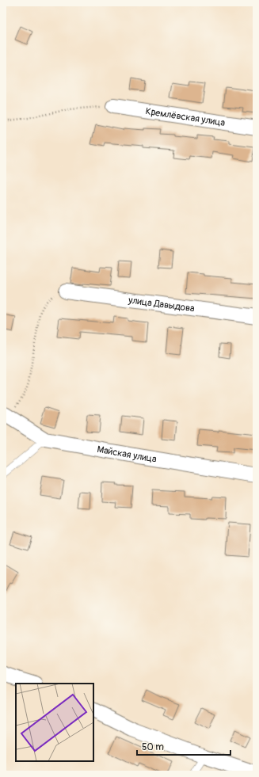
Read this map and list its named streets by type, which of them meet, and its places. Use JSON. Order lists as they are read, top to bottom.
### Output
{
  "streets": {
    "street": ["Кремлёвская улица", "улица Давыдова", "Майская улица"]
  },
  "scale_bar": "50 m"
}
